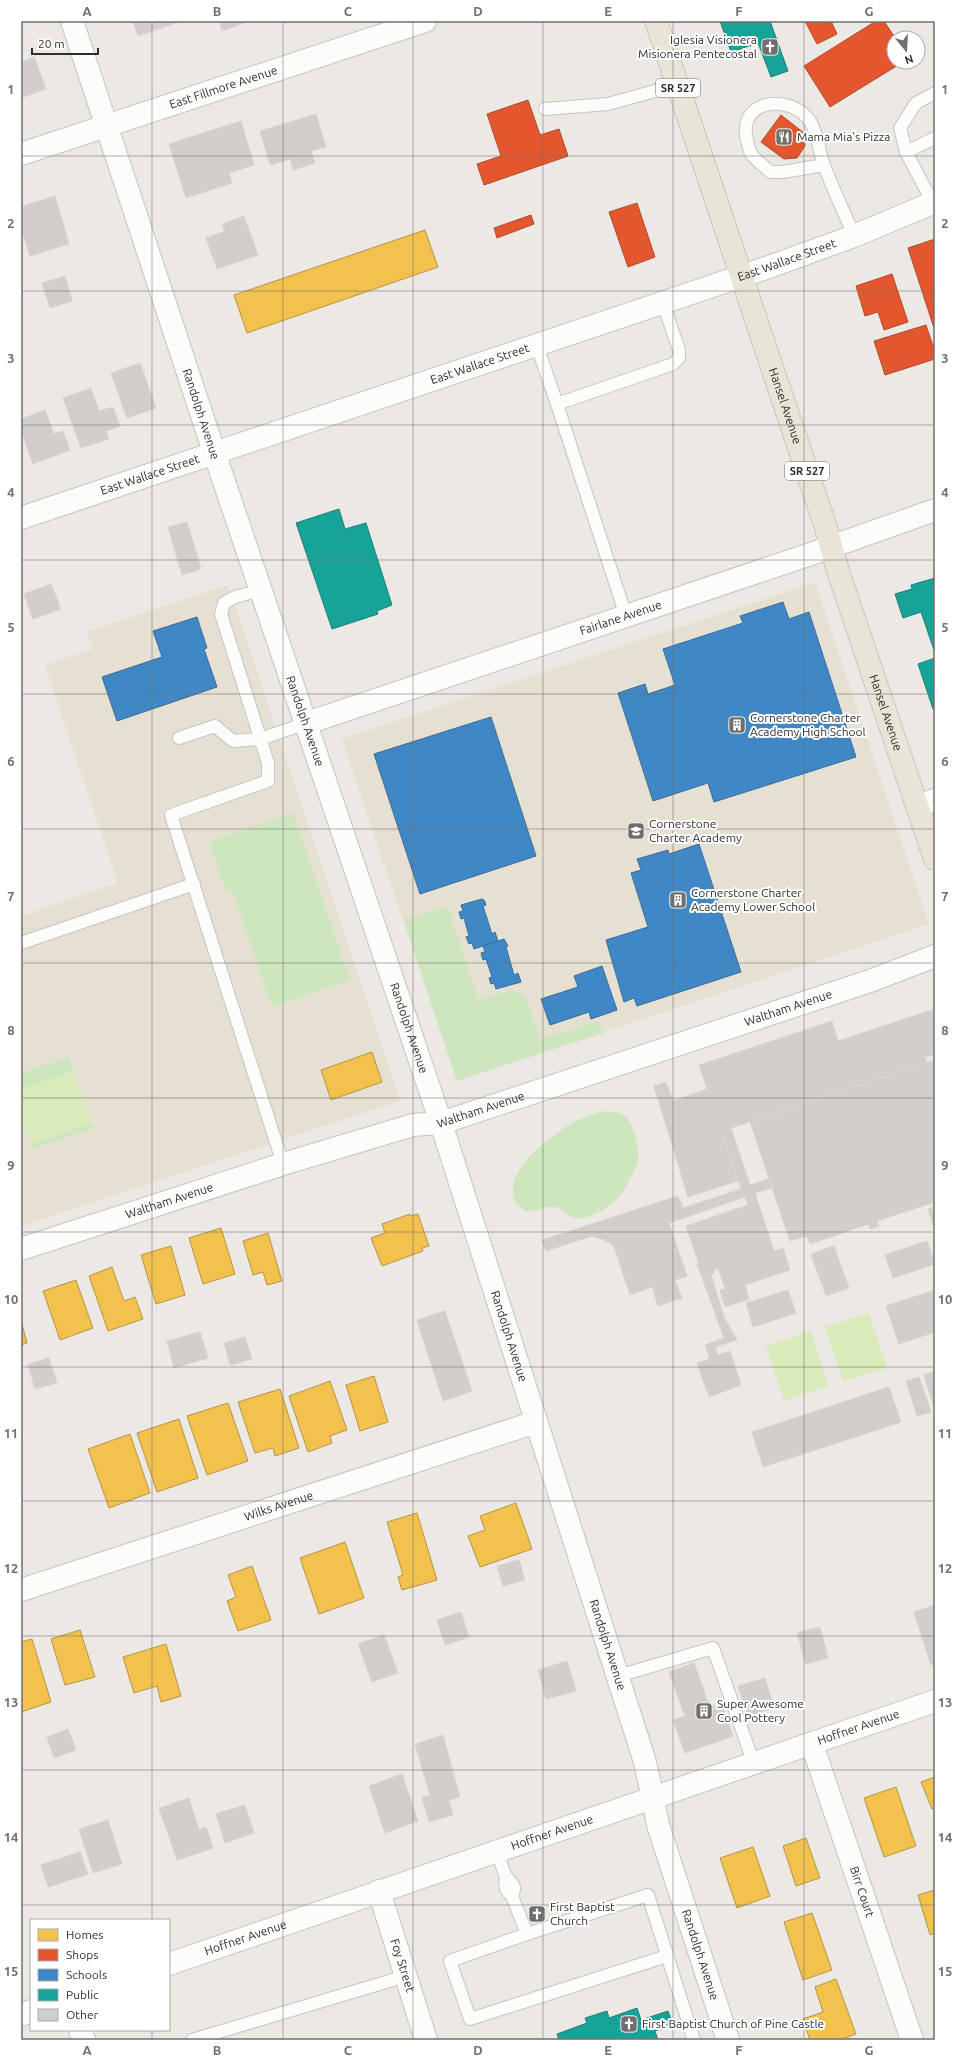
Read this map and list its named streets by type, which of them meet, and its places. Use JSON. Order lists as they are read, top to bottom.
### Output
{
  "streets": {
    "main road": ["SR 527", "Hansel Avenue"],
    "street": [
      "East Fillmore Avenue",
      "East Wallace Street",
      "Randolph Avenue",
      "Fairlane Avenue",
      "Waltham Avenue",
      "Wilks Avenue",
      "Hoffner Avenue",
      "Birr Court",
      "Foy Street"
    ]
  },
  "crossings": [
    ["East Fillmore Avenue", "Randolph Avenue"],
    ["East Wallace Street", "Hansel Avenue"],
    ["East Wallace Street", "Randolph Avenue"],
    ["Hansel Avenue", "Fairlane Avenue"],
    ["Randolph Avenue", "Fairlane Avenue"],
    ["Randolph Avenue", "Waltham Avenue"],
    ["Randolph Avenue", "Wilks Avenue"],
    ["Randolph Avenue", "Hoffner Avenue"],
    ["Hoffner Avenue", "Birr Court"],
    ["Hoffner Avenue", "Foy Street"]
  ],
  "places": {
    "church": ["Iglesia Visionera Misionera Pentecostal", "First Baptist Church", "First Baptist Church of Pine Castle"],
    "restaurant": ["Mama Mia's Pizza"],
    "building": ["Cornerstone Charter Academy High School", "Cornerstone Charter Academy Lower School", "Super Awesome Cool Pottery"],
    "school or university": ["Cornerstone Charter Academy"]
  },
  "legend": [
    "Homes",
    "Shops",
    "Schools",
    "Public",
    "Other"
  ],
  "scale_bar": "20 m",
  "north": "bottom",
  "grid": {
    "columns": [
      "A",
      "B",
      "C",
      "D",
      "E",
      "F",
      "G"
    ],
    "rows": [
      "1",
      "2",
      "3",
      "4",
      "5",
      "6",
      "7",
      "8",
      "9",
      "10",
      "11",
      "12",
      "13",
      "14",
      "15"
    ]
  }
}
